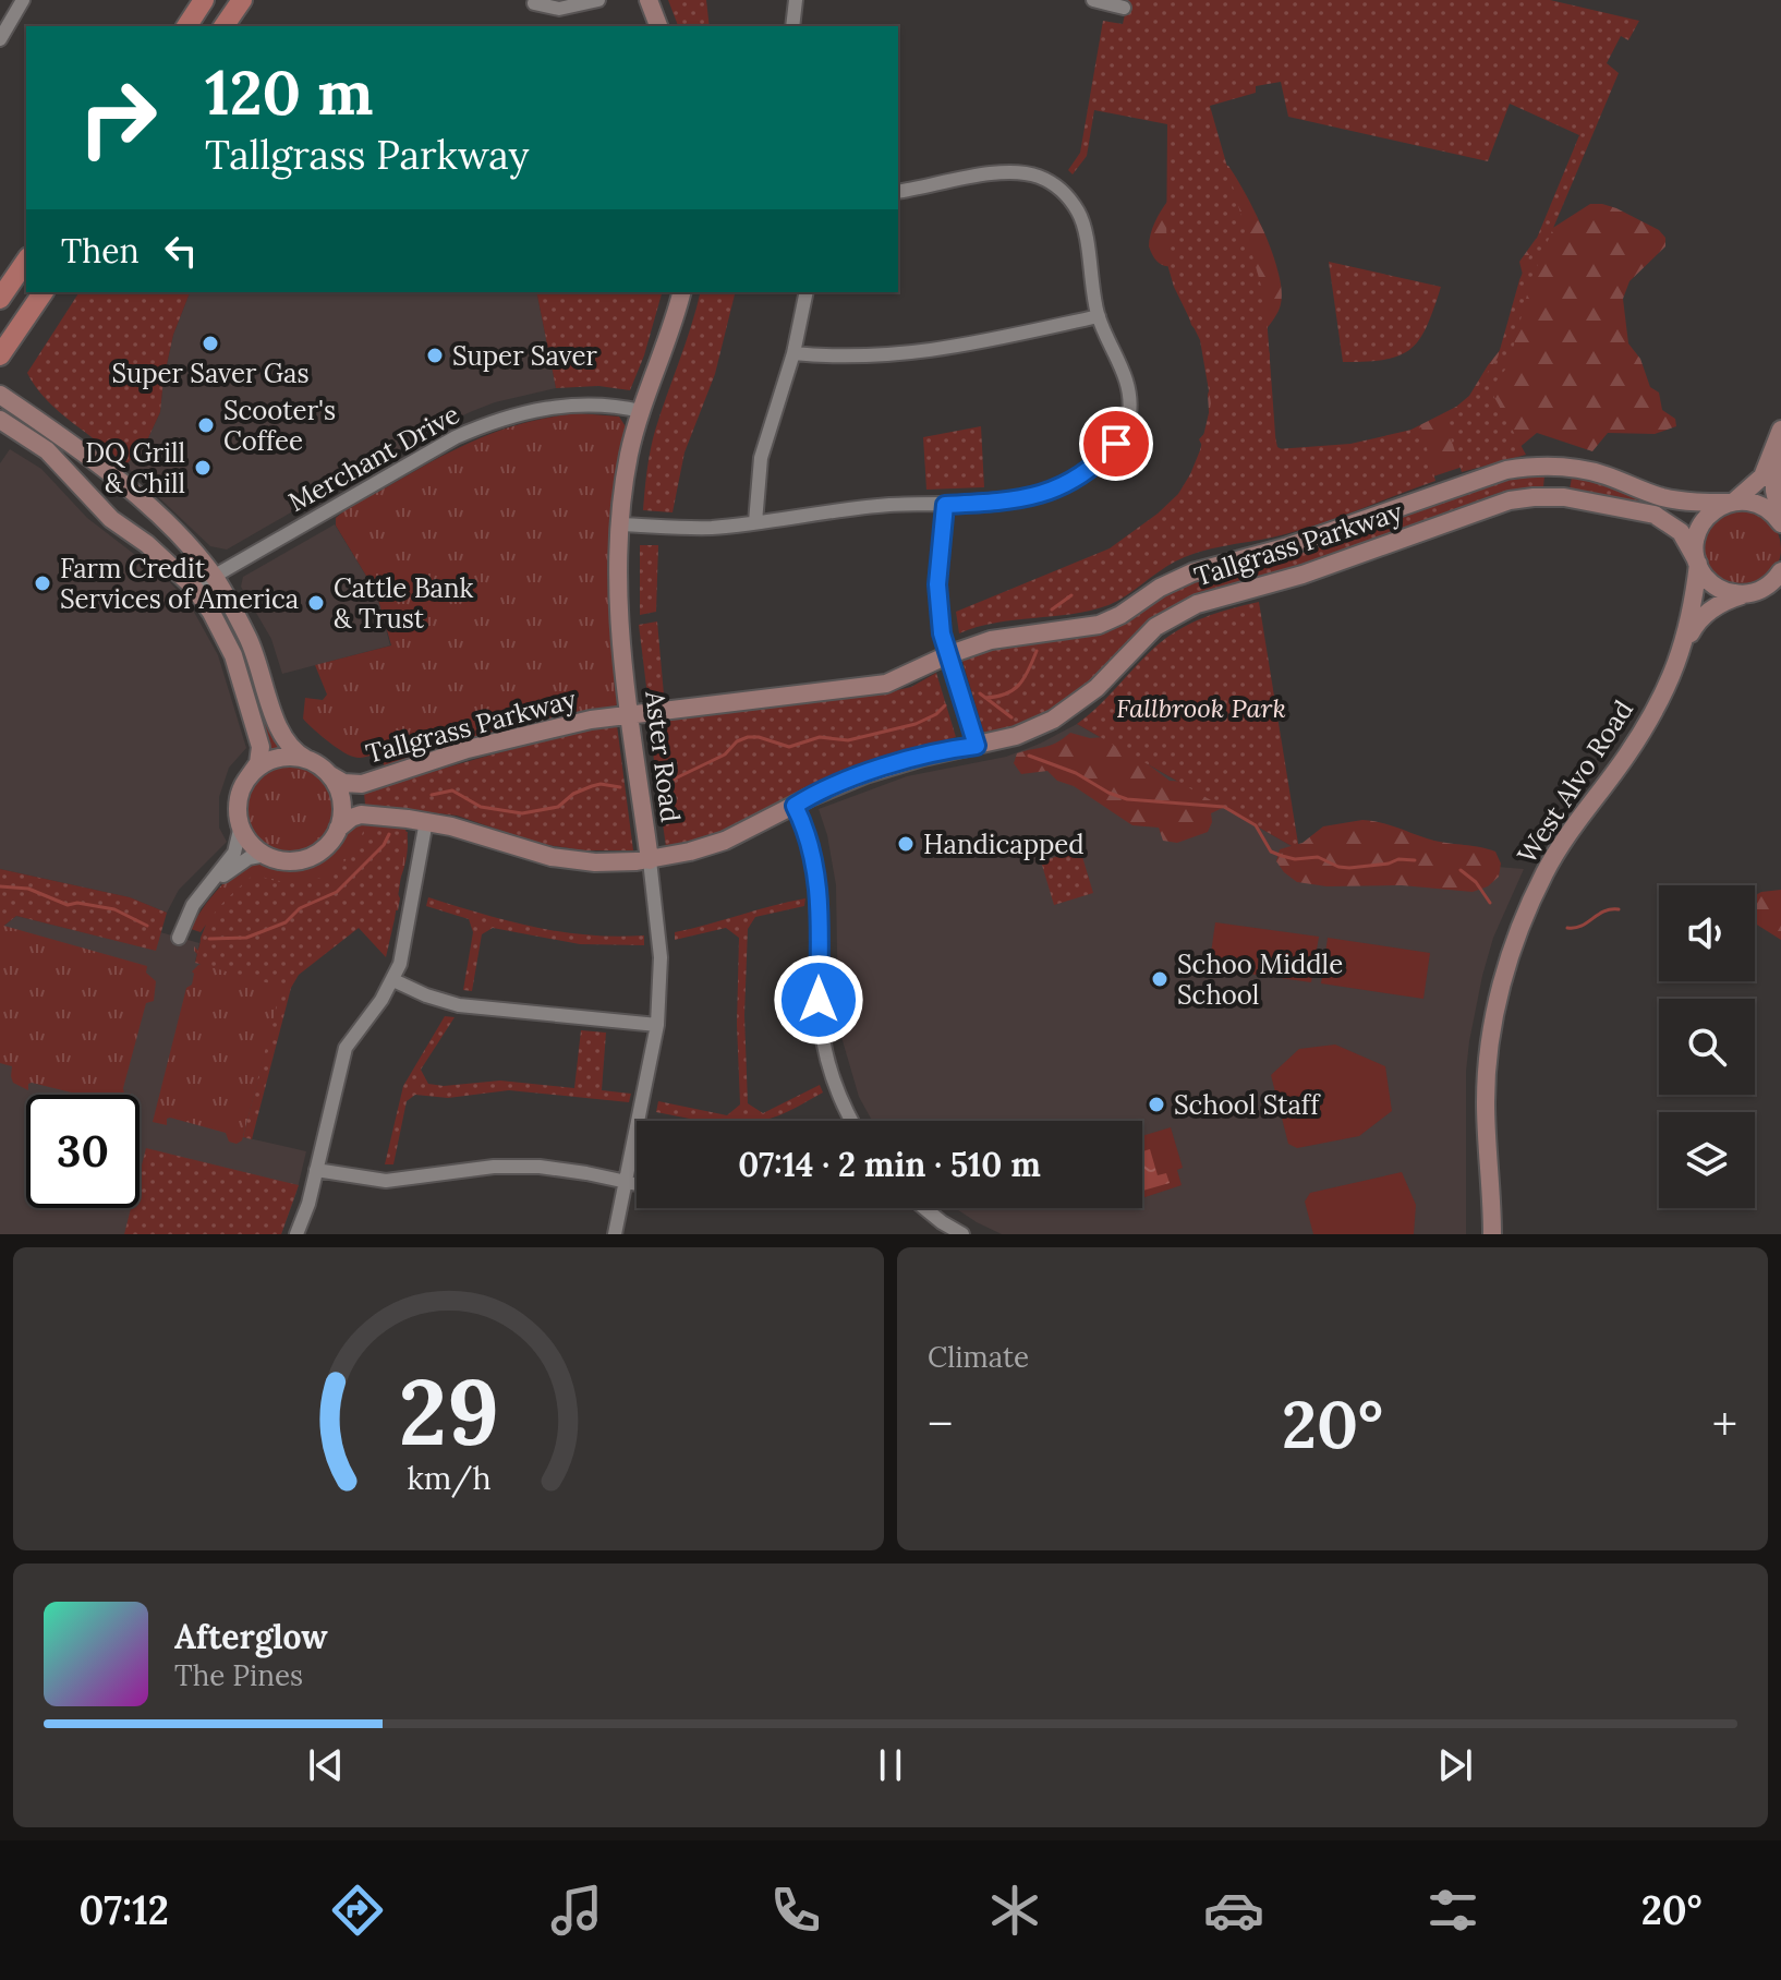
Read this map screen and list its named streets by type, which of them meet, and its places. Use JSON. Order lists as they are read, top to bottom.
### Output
{
  "streets": {
    "street": [
      "Merchant Drive",
      "Tallgrass Parkway",
      "Aster Road",
      "West Alvo Road"
    ]
  },
  "crossings": [
    ["Merchant Drive", "Aster Road"],
    ["Tallgrass Parkway", "Aster Road"],
    ["Tallgrass Parkway", "West Alvo Road"]
  ],
  "parks": ["Fallbrook Park"],
  "places": [
    "Super Saver Gas",
    "Super Saver",
    "Scooter's Coffee",
    "DQ Grill & Chill",
    "Farm Credit Services of America",
    "Cattle Bank & Trust",
    "Handicapped",
    "Schoo Middle School",
    "School Staff"
  ],
  "page": {
    "turn": ["120 m", "Tallgrass Parkway"],
    "then": "Then",
    "limit": "30",
    "trip": "07:14 · 2 min · 510 m",
    "tile": "Climate",
    "heat": ["−", "20°", "+"],
    "song": ["Afterglow", "The Pines"],
    "tabs": ["07:12", "20°"],
    "gauge": ["29", "km/h"]
  }
}
